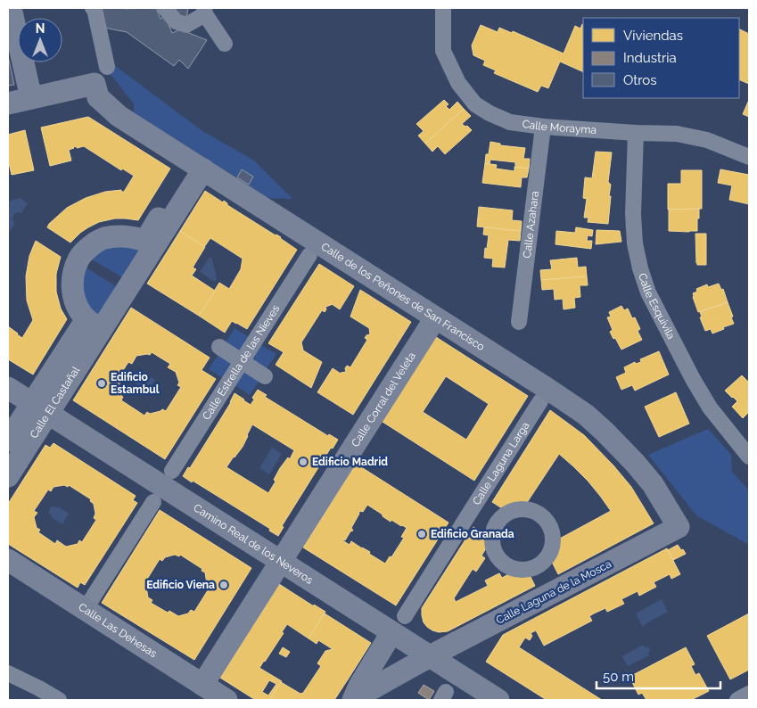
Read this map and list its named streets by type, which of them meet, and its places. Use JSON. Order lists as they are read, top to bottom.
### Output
{
  "streets": {
    "street": [
      "Calle Morayma",
      "Calle Azahara",
      "Calle de los Peñones de San Francisco",
      "Calle Esquivila",
      "Calle Estrella de las Nieves",
      "Calle Corral del Veleta",
      "Calle El Castañal",
      "Calle Laguna Larga",
      "Camino Real de los Neveros",
      "Calle Laguna de la Mosca",
      "Calle Las Dehesas"
    ]
  },
  "crossings": [
    ["Calle Morayma", "Calle Azahara"],
    ["Calle Morayma", "Calle Esquivila"],
    ["Calle de los Peñones de San Francisco", "Calle Corral del Veleta"],
    ["Calle de los Peñones de San Francisco", "Calle El Castañal"],
    ["Calle de los Peñones de San Francisco", "Calle Laguna de la Mosca"],
    ["Calle Corral del Veleta", "Camino Real de los Neveros"],
    ["Calle Corral del Veleta", "Calle Las Dehesas"],
    ["Calle El Castañal", "Camino Real de los Neveros"],
    ["Calle Laguna Larga", "Camino Real de los Neveros"],
    ["Calle Laguna Larga", "Calle Laguna de la Mosca"],
    ["Camino Real de los Neveros", "Calle Laguna de la Mosca"]
  ],
  "places": [
    "Edificio Estambul",
    "Edificio Madrid",
    "Edificio Granada",
    "Edificio Viena"
  ],
  "legend": ["Viviendas", "Industria", "Otros"],
  "scale_bar": "50 m",
  "north": "top"
}
